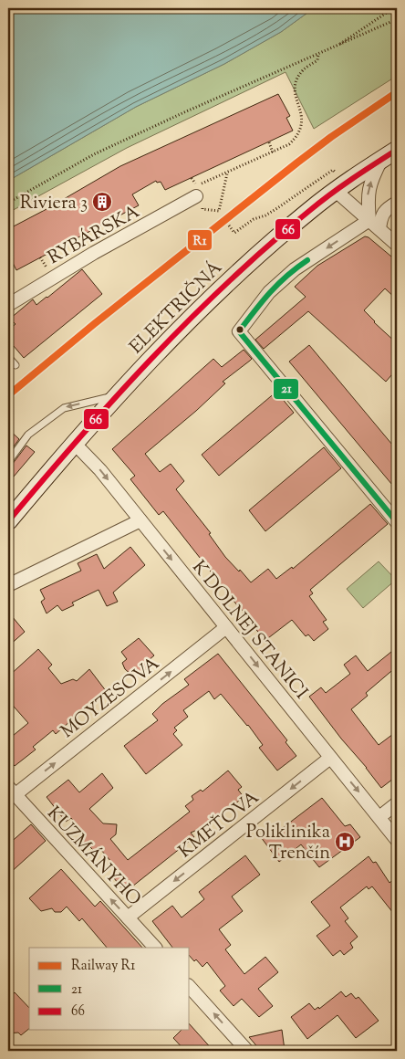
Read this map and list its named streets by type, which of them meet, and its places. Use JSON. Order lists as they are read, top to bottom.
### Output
{
  "streets": {
    "main road": ["ELEKTRIČNÁ"],
    "street": [
      "RYBÁRSKA",
      "K DOLNEJ STANICI",
      "MOYZESOVA",
      "KMEŤOVA",
      "KUZMÁNYHO"
    ]
  },
  "crossings": [
    ["ELEKTRIČNÁ", "K DOLNEJ STANICI"],
    ["K DOLNEJ STANICI", "MOYZESOVA"],
    ["K DOLNEJ STANICI", "KMEŤOVA"],
    ["MOYZESOVA", "KUZMÁNYHO"],
    ["KMEŤOVA", "KUZMÁNYHO"]
  ],
  "one_way": [
    "K DOLNEJ STANICI",
    "MOYZESOVA",
    "KMEŤOVA",
    "KUZMÁNYHO"
  ],
  "places": {
    "building": ["Riviera 3"],
    "hospital": ["Poliklinika Trenčín"]
  },
  "lines": ["rail line R1", "transit line 66", "transit line 21"],
  "legend": ["Railway R1", "21", "66"]
}
